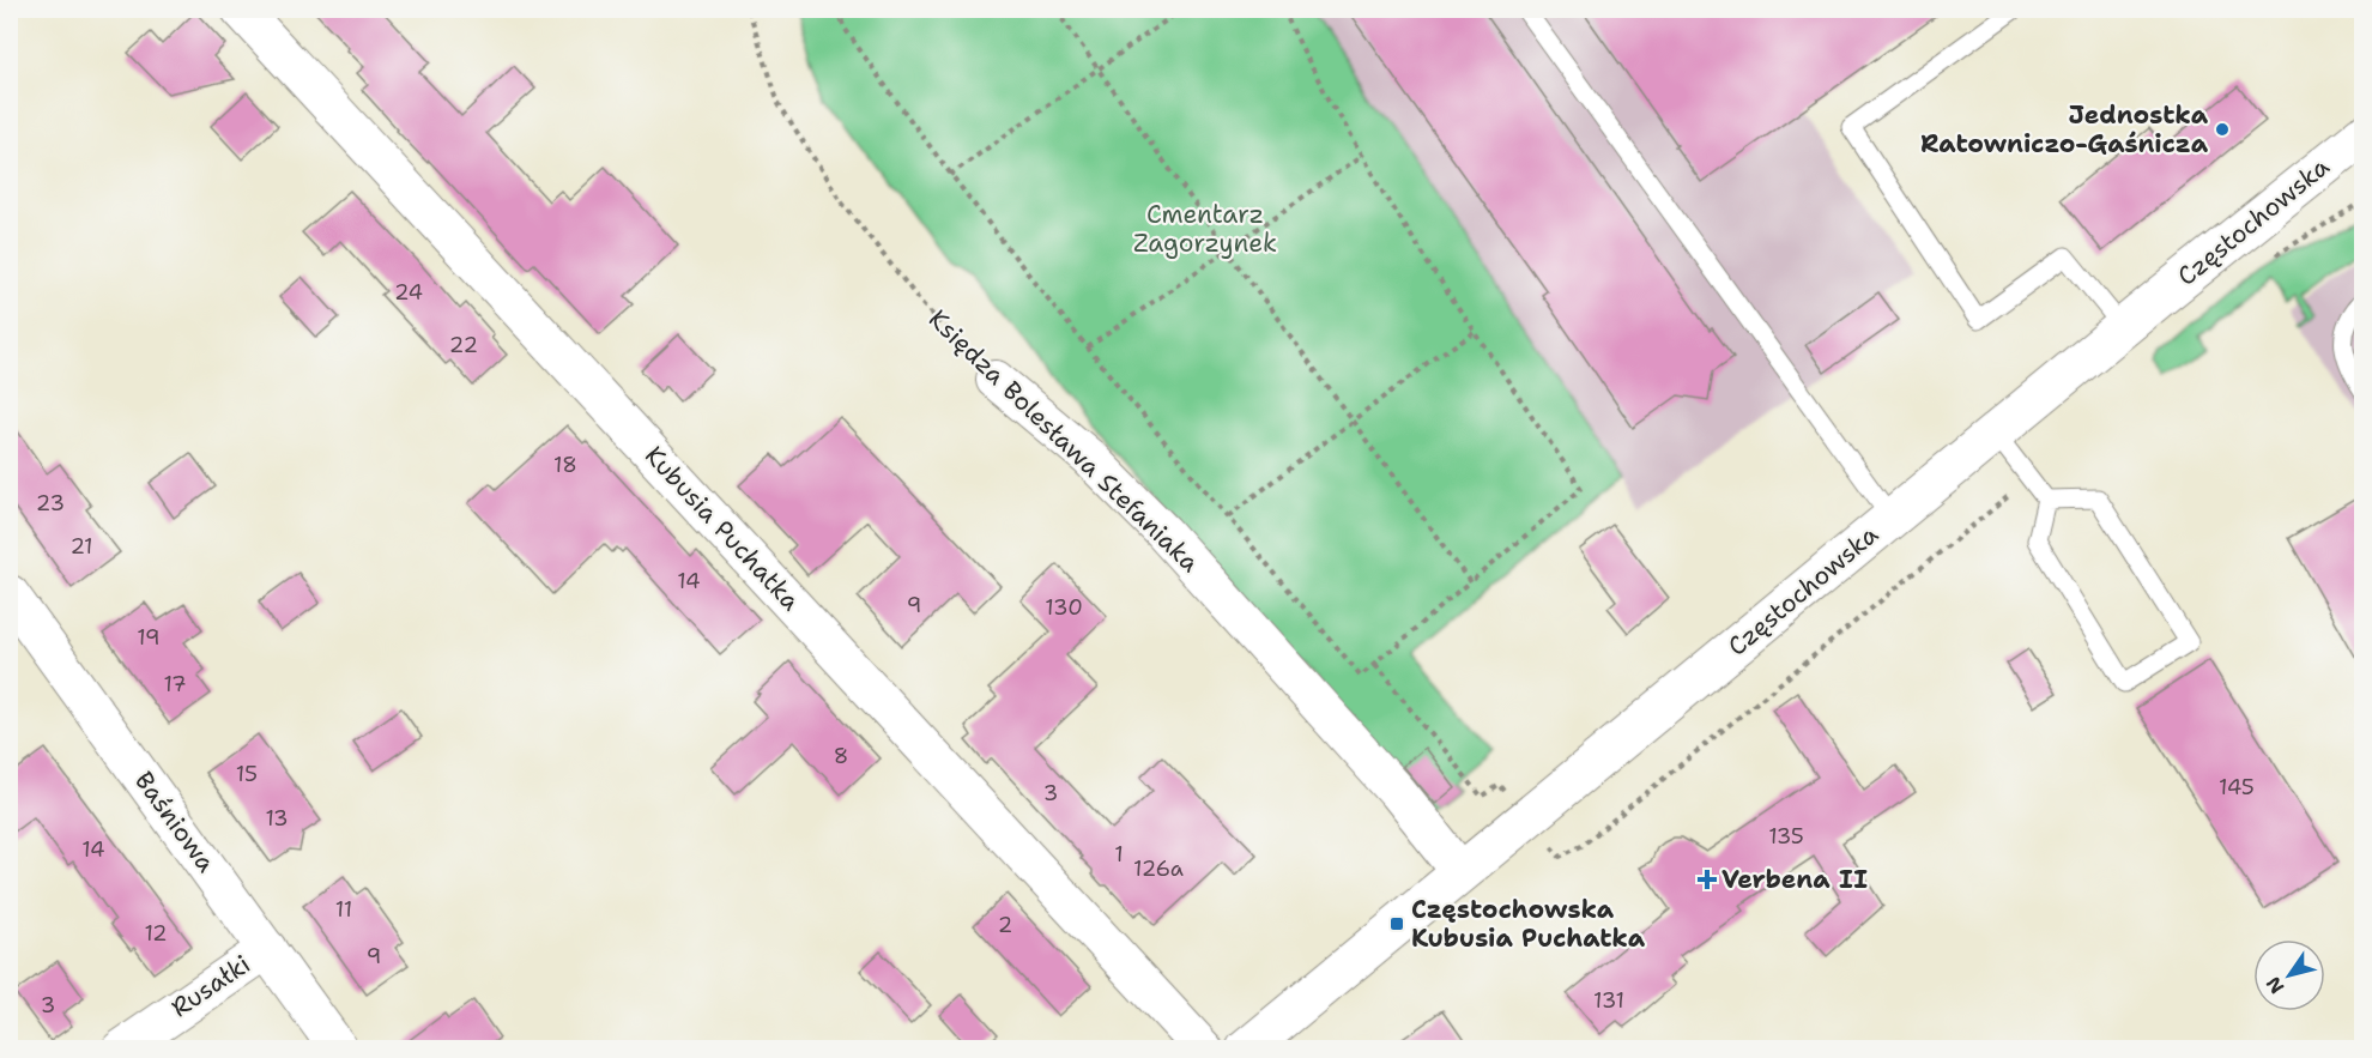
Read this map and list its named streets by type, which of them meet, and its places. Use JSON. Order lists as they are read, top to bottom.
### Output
{
  "streets": {
    "main road": ["Częstochowska"],
    "street": [
      "Księdza Bolesława Stefaniaka",
      "Kubusia Puchatka",
      "Baśniowa",
      "Rusałki"
    ]
  },
  "crossings": [
    ["Częstochowska", "Księdza Bolesława Stefaniaka"],
    ["Baśniowa", "Rusałki"]
  ],
  "parks": ["Cmentarz Zagorzynek"],
  "places": {
    "other": ["Jednostka Ratowniczo-Gaśnicza"],
    "health": ["Verbena II"],
    "transit": ["Częstochowska Kubusia Puchatka"]
  },
  "house_numbers": [
    "24",
    "22",
    "18",
    "23",
    "21",
    "14",
    "9",
    "130",
    "19",
    "17",
    "8",
    "15",
    "145",
    "3",
    "13",
    "135",
    "14",
    "1",
    "126a",
    "11",
    "2",
    "12",
    "9",
    "131",
    "3"
  ],
  "north": "bottom left"
}
